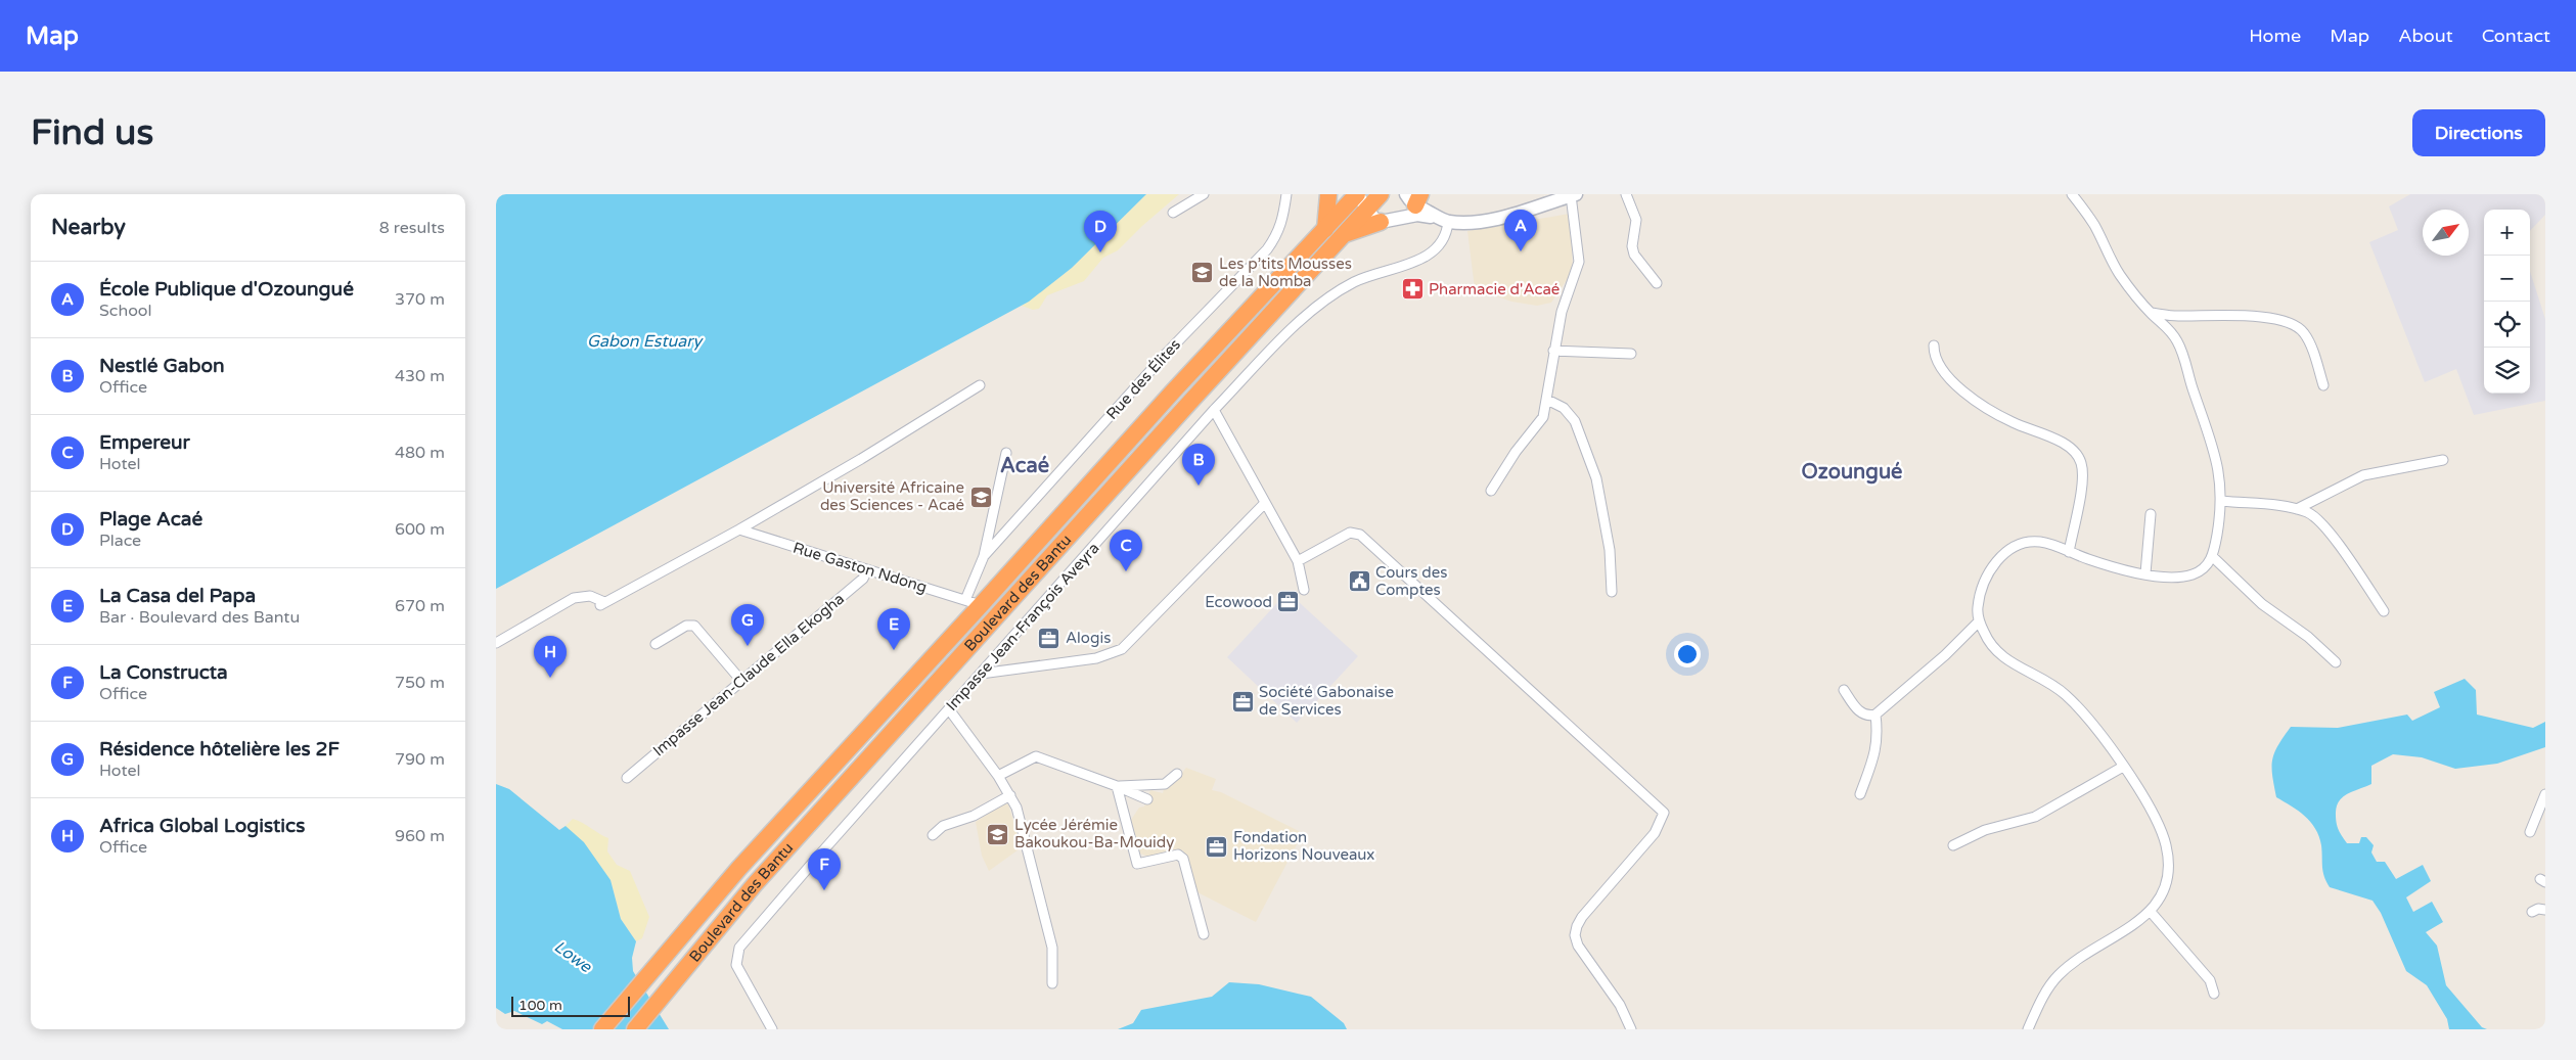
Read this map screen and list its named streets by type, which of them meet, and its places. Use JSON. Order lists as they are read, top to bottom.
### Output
{
  "streets": {
    "highway": ["Boulevard des Bantu"],
    "street": [
      "Rue des Élites",
      "Rue Gaston Ndong",
      "Impasse Jean-François Aveyra",
      "Impasse Jean-Claude Ella Ekogha"
    ]
  },
  "crossings": [
    ["Rue Gaston Ndong", "Boulevard des Bantu"],
    ["Rue Gaston Ndong", "Impasse Jean-Claude Ella Ekogha"]
  ],
  "districts": ["Acaé", "Ozoungué"],
  "water": ["Gabon Estuary", "Lowe"],
  "places": {
    "school or university": ["Les p’tits Mousses de la Nomba", "Université Africaine des Sciences - Acaé", "Lycée Jérémie Bakoukou-Ba-Mouidy"],
    "pharmacy": ["Pharmacie d'Acaé"],
    "public building": ["Cours des Comptes"],
    "office": [
      "Ecowood",
      "Alogis",
      "Société Gabonaise de Services",
      "Fondation Horizons Nouveaux"
    ]
  },
  "scale_bar": "100 m",
  "north": "top right",
  "page": {
    "header": "Map",
    "nav": [
      "Home",
      "Map",
      "About",
      "Contact"
    ],
    "buttons": "Directions",
    "title": "Find us",
    "heading": ["Nearby", "8 results"],
    "map_buttons": ["+", "−"],
    "pins": [
      "A",
      "D",
      "B",
      "C",
      "G",
      "E",
      "H",
      "F"
    ],
    "list": [
      {
        "mark": "A",
        "name": "École Publique d'Ozoungué",
        "note": "School",
        "value": "370 m"
      },
      {
        "mark": "B",
        "name": "Nestlé Gabon",
        "note": "Office",
        "value": "430 m"
      },
      {
        "mark": "C",
        "name": "Empereur",
        "note": "Hotel",
        "value": "480 m"
      },
      {
        "mark": "D",
        "name": "Plage Acaé",
        "note": "Place",
        "value": "600 m"
      },
      {
        "mark": "E",
        "name": "La Casa del Papa",
        "note": "Bar · Boulevard des Bantu",
        "value": "670 m"
      },
      {
        "mark": "F",
        "name": "La Constructa",
        "note": "Office",
        "value": "750 m"
      },
      {
        "mark": "G",
        "name": "Résidence hôtelière les 2F",
        "note": "Hotel",
        "value": "790 m"
      },
      {
        "mark": "H",
        "name": "Africa Global Logistics",
        "note": "Office",
        "value": "960 m"
      }
    ],
    "scale": "100 m"
  }
}
